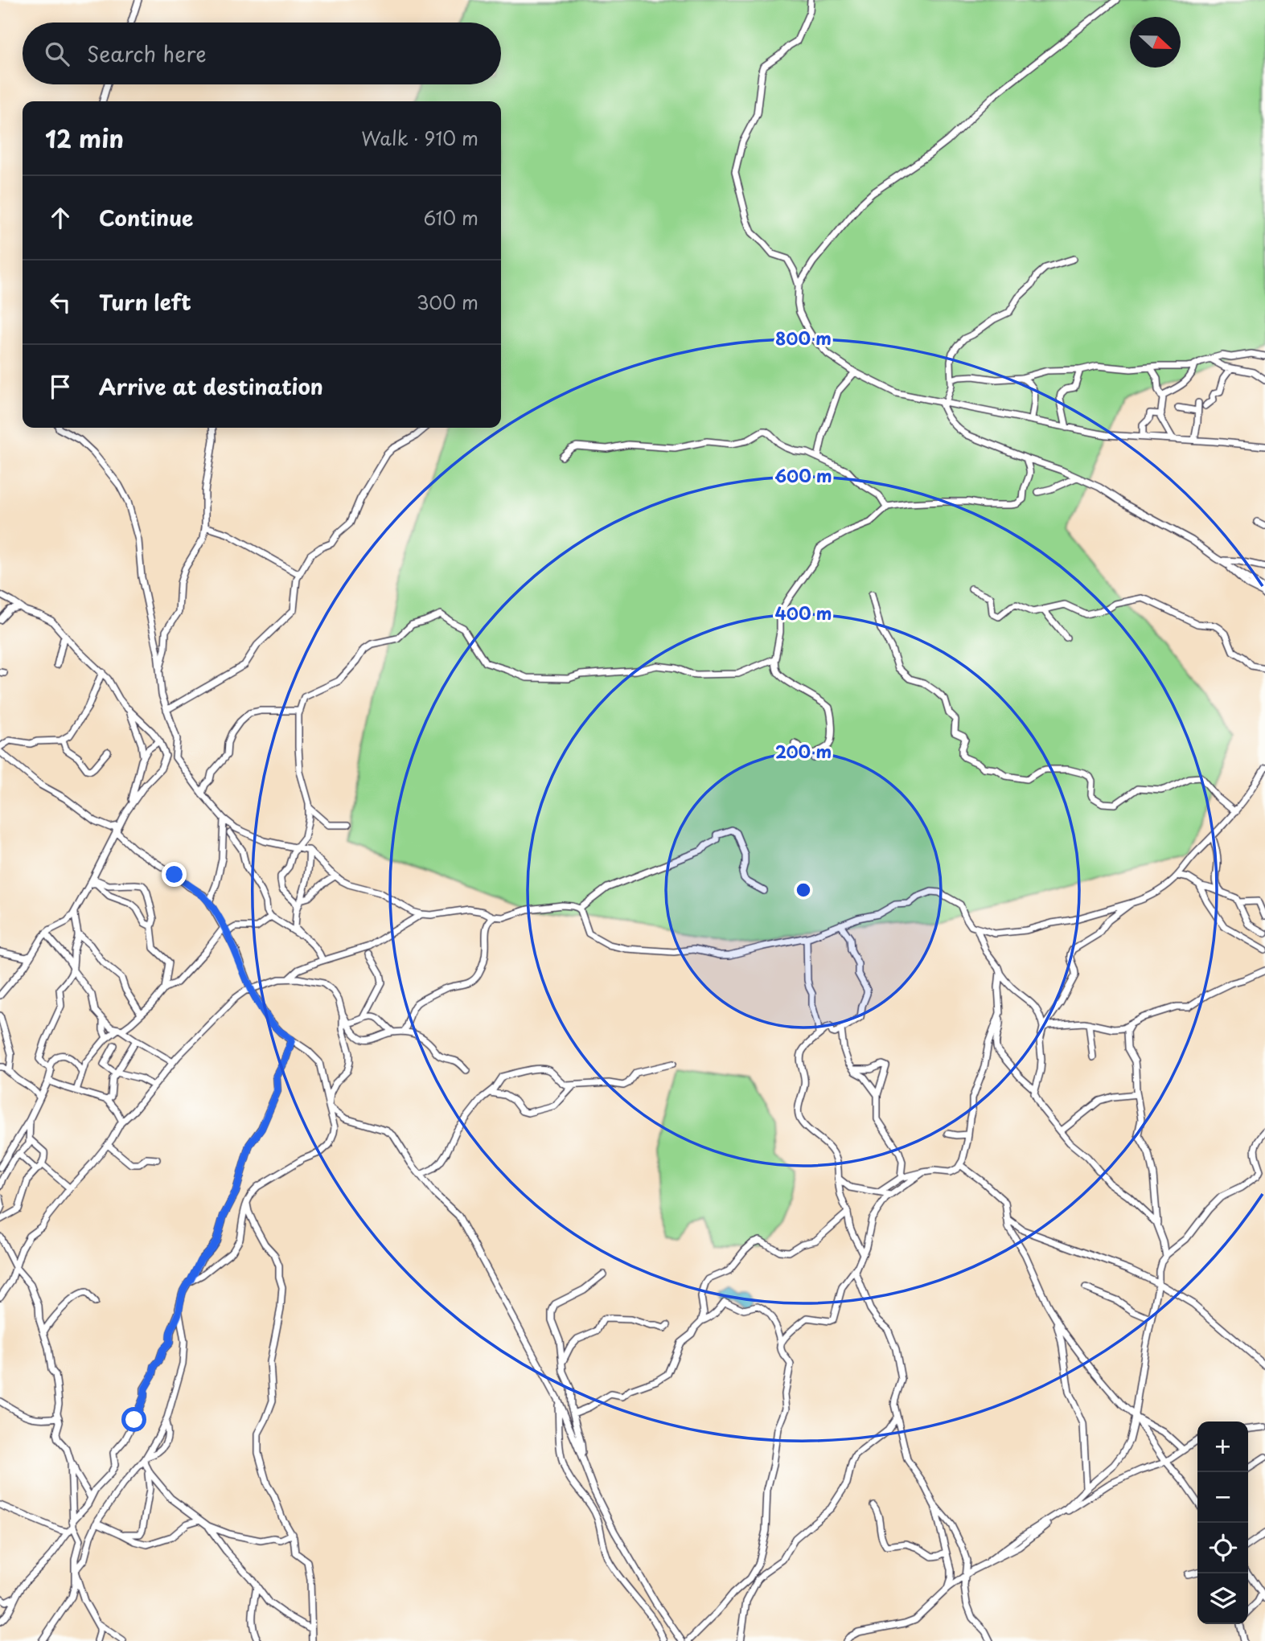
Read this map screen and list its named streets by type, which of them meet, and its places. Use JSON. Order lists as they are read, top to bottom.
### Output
{
  "north": "right",
  "page": {
    "search": "Search here",
    "heading": ["12 min", "Walk · 910 m"],
    "list": [
      ["Continue", "610 m"],
      ["Turn left", "300 m"],
      "Arrive at destination"
    ],
    "map_buttons": ["+", "−"]
  },
  "rings": [
    "800 m",
    "600 m",
    "400 m",
    "200 m"
  ]
}
